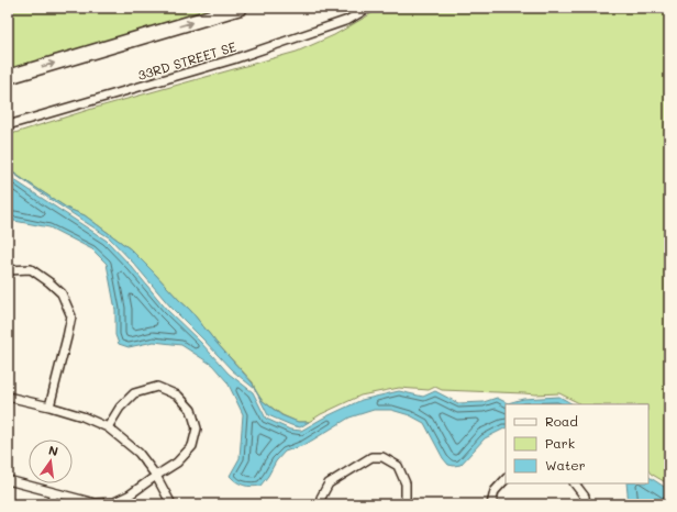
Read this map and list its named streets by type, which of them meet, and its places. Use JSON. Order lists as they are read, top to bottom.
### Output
{
  "streets": {
    "street": ["33RD STREET SE"]
  },
  "legend": ["Road", "Park", "Water"],
  "north": "top"
}
